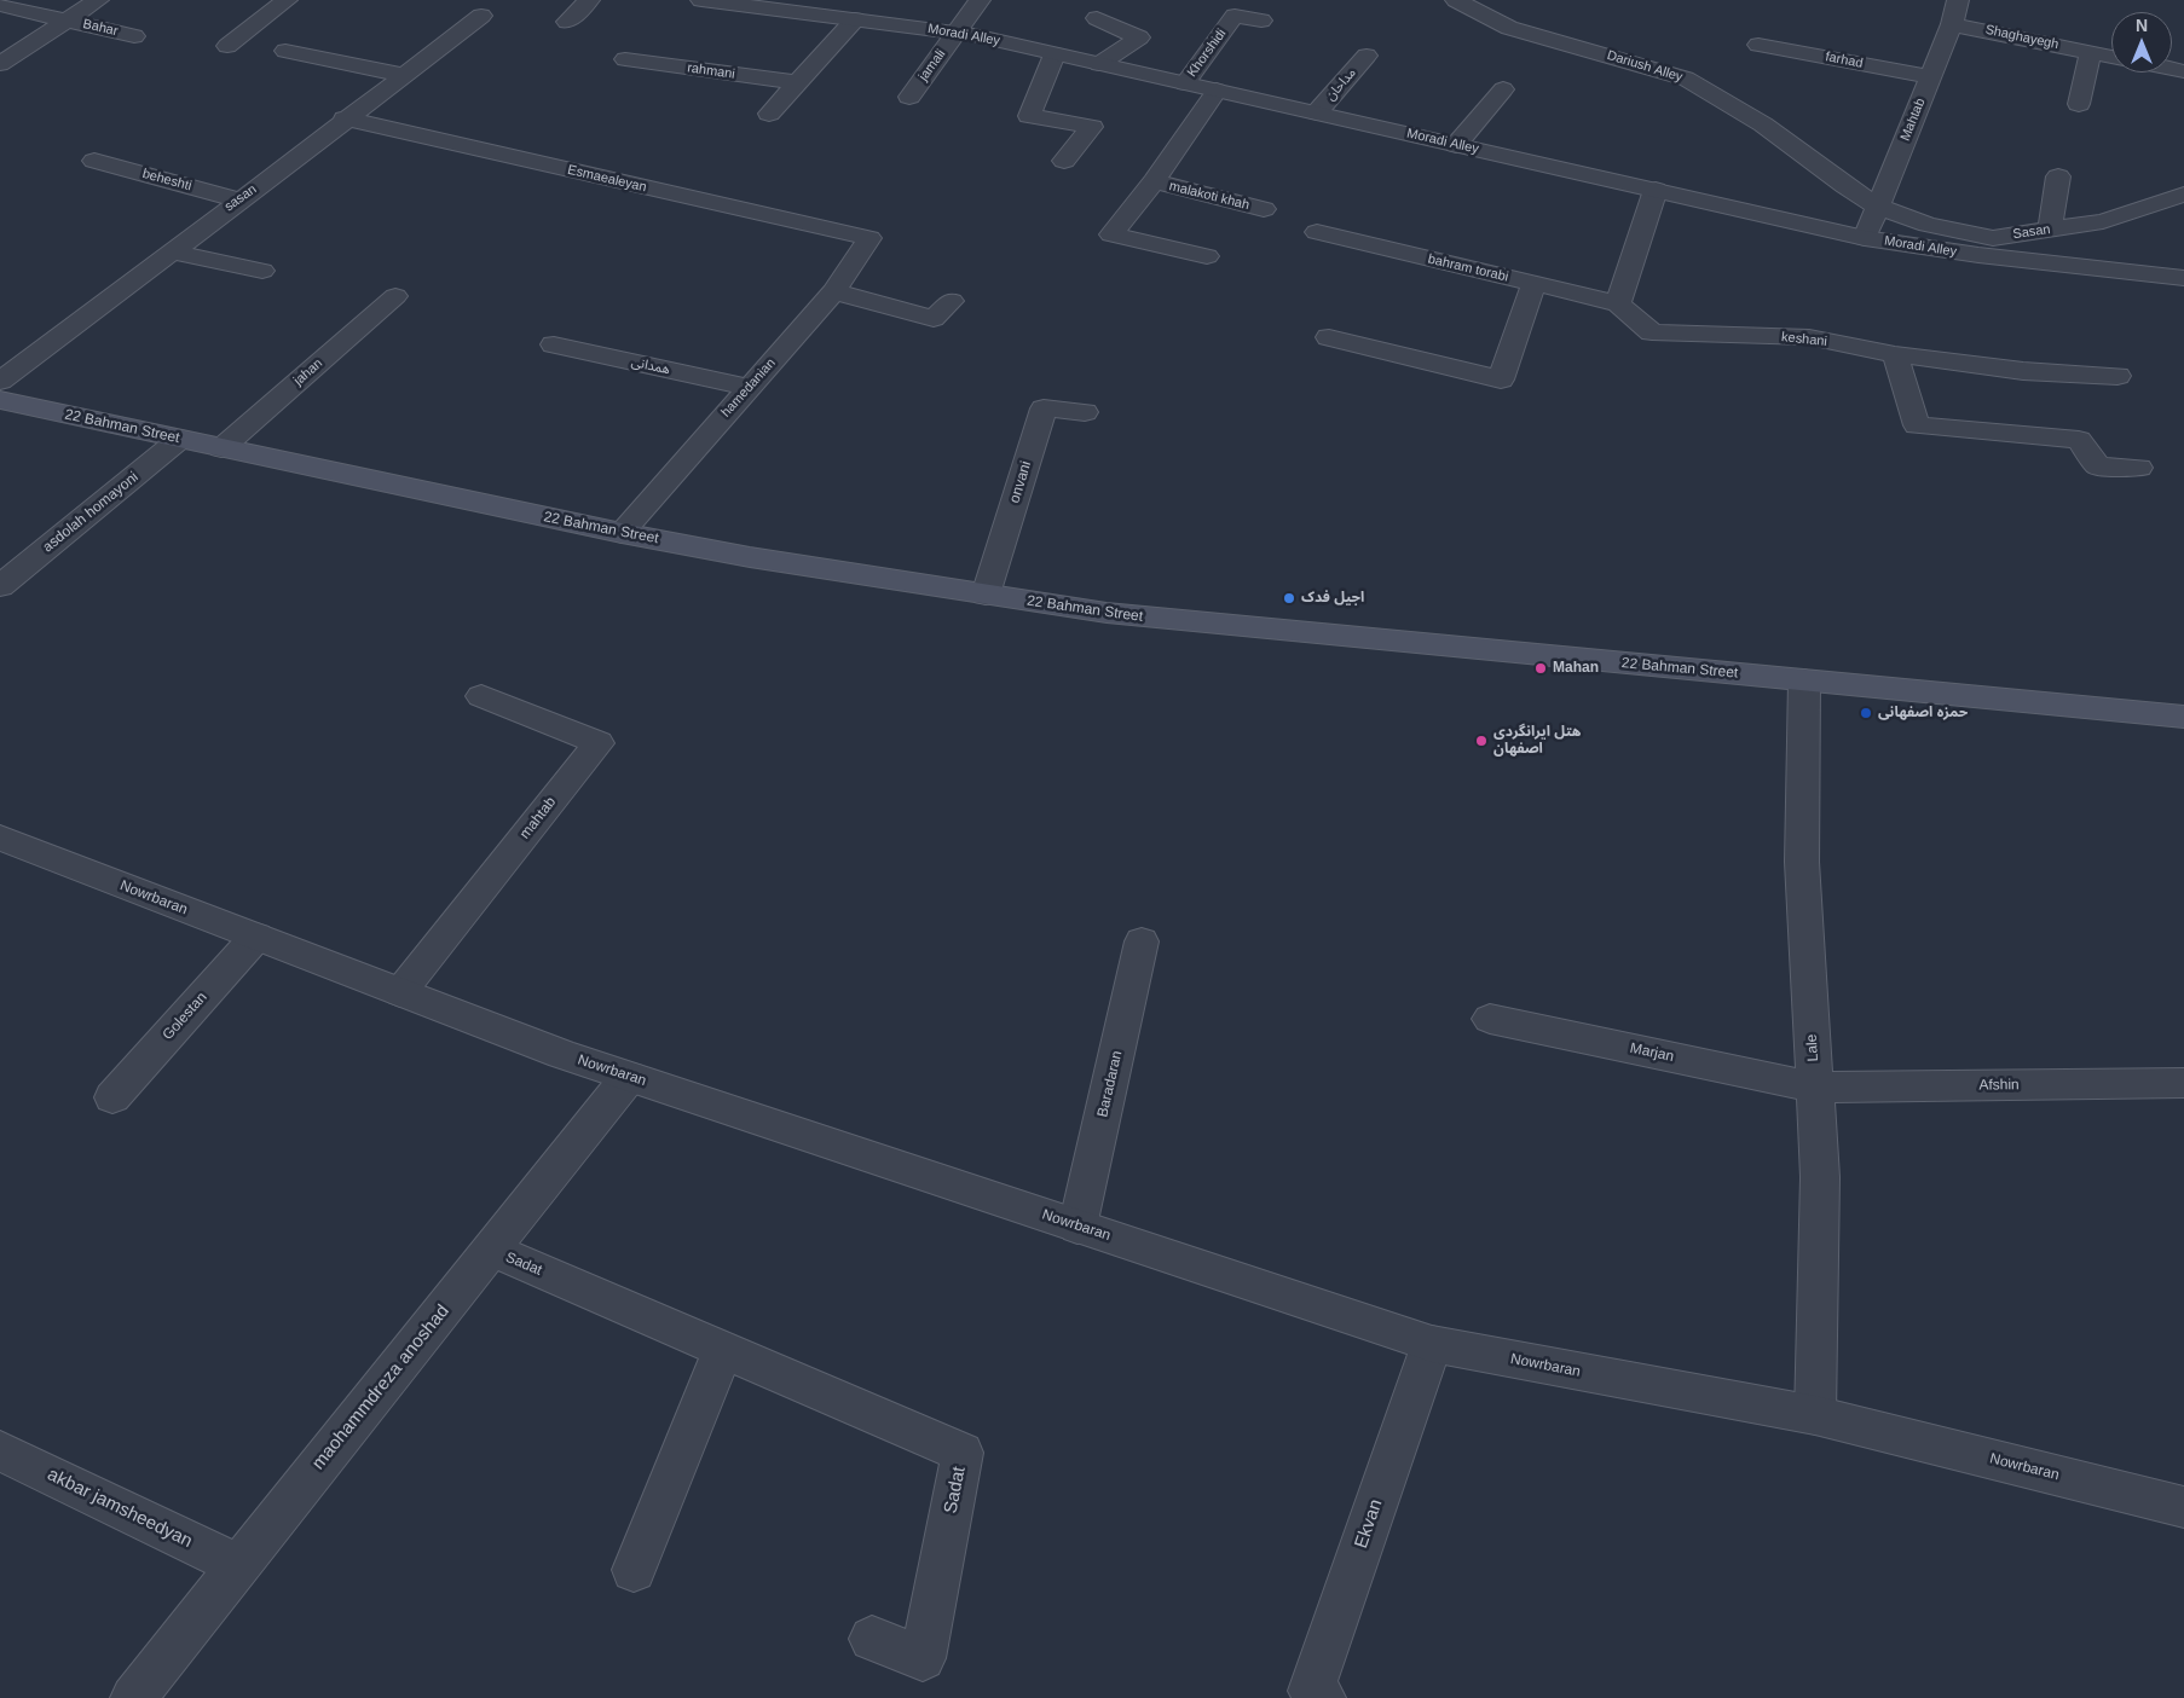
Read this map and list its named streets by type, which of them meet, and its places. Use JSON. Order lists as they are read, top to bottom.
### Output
{
  "streets": {
    "main road": ["22 Bahman Street"],
    "street": [
      "Bahar",
      "Moradi Alley",
      "Shaghayegh",
      "Khorshidi",
      "farhad",
      "jamali",
      "Dariush Alley",
      "rahmani",
      "مداحان",
      "Mahtab",
      "Esmaealeyan",
      "beheshti",
      "malakoti khah",
      "sasan",
      "Sasan",
      "bahram torabi",
      "keshani",
      "همدانی",
      "jahan",
      "hamedanian",
      "onvani",
      "asdolah homayoni",
      "mahtab",
      "Nowrbaran",
      "Golestan",
      "Lale",
      "Marjan",
      "Baradaran",
      "Afshin",
      "Sadat",
      "maohammdreza anoshad",
      "akbar jamsheedyan",
      "Ekvan"
    ]
  },
  "crossings": [
    ["Moradi Alley", "Khorshidi"],
    ["Moradi Alley", "jamali"],
    ["Moradi Alley", "مداحان"],
    ["Moradi Alley", "Mahtab"],
    ["Moradi Alley", "malakoti khah"],
    ["Shaghayegh", "Mahtab"],
    ["farhad", "Mahtab"],
    ["Dariush Alley", "Mahtab"],
    ["Dariush Alley", "Sasan"],
    ["Mahtab", "Sasan"],
    ["Esmaealeyan", "sasan"],
    ["Esmaealeyan", "hamedanian"],
    ["beheshti", "sasan"],
    ["bahram torabi", "keshani"],
    ["همدانی", "hamedanian"],
    ["jahan", "22 Bahman Street"],
    ["hamedanian", "22 Bahman Street"],
    ["22 Bahman Street", "onvani"],
    ["22 Bahman Street", "asdolah homayoni"],
    ["22 Bahman Street", "Lale"],
    ["mahtab", "Nowrbaran"],
    ["Nowrbaran", "Golestan"],
    ["Nowrbaran", "Lale"],
    ["Nowrbaran", "Baradaran"],
    ["Nowrbaran", "maohammdreza anoshad"],
    ["Nowrbaran", "Ekvan"],
    ["Lale", "Marjan"],
    ["Lale", "Afshin"],
    ["Marjan", "Afshin"],
    ["Sadat", "maohammdreza anoshad"],
    ["maohammdreza anoshad", "akbar jamsheedyan"]
  ],
  "places": [
    "اجیل فدک",
    "Mahan",
    "حمزه اصفهانی",
    "هتل ایرانگردی اصفهان"
  ],
  "north": "top"
}
